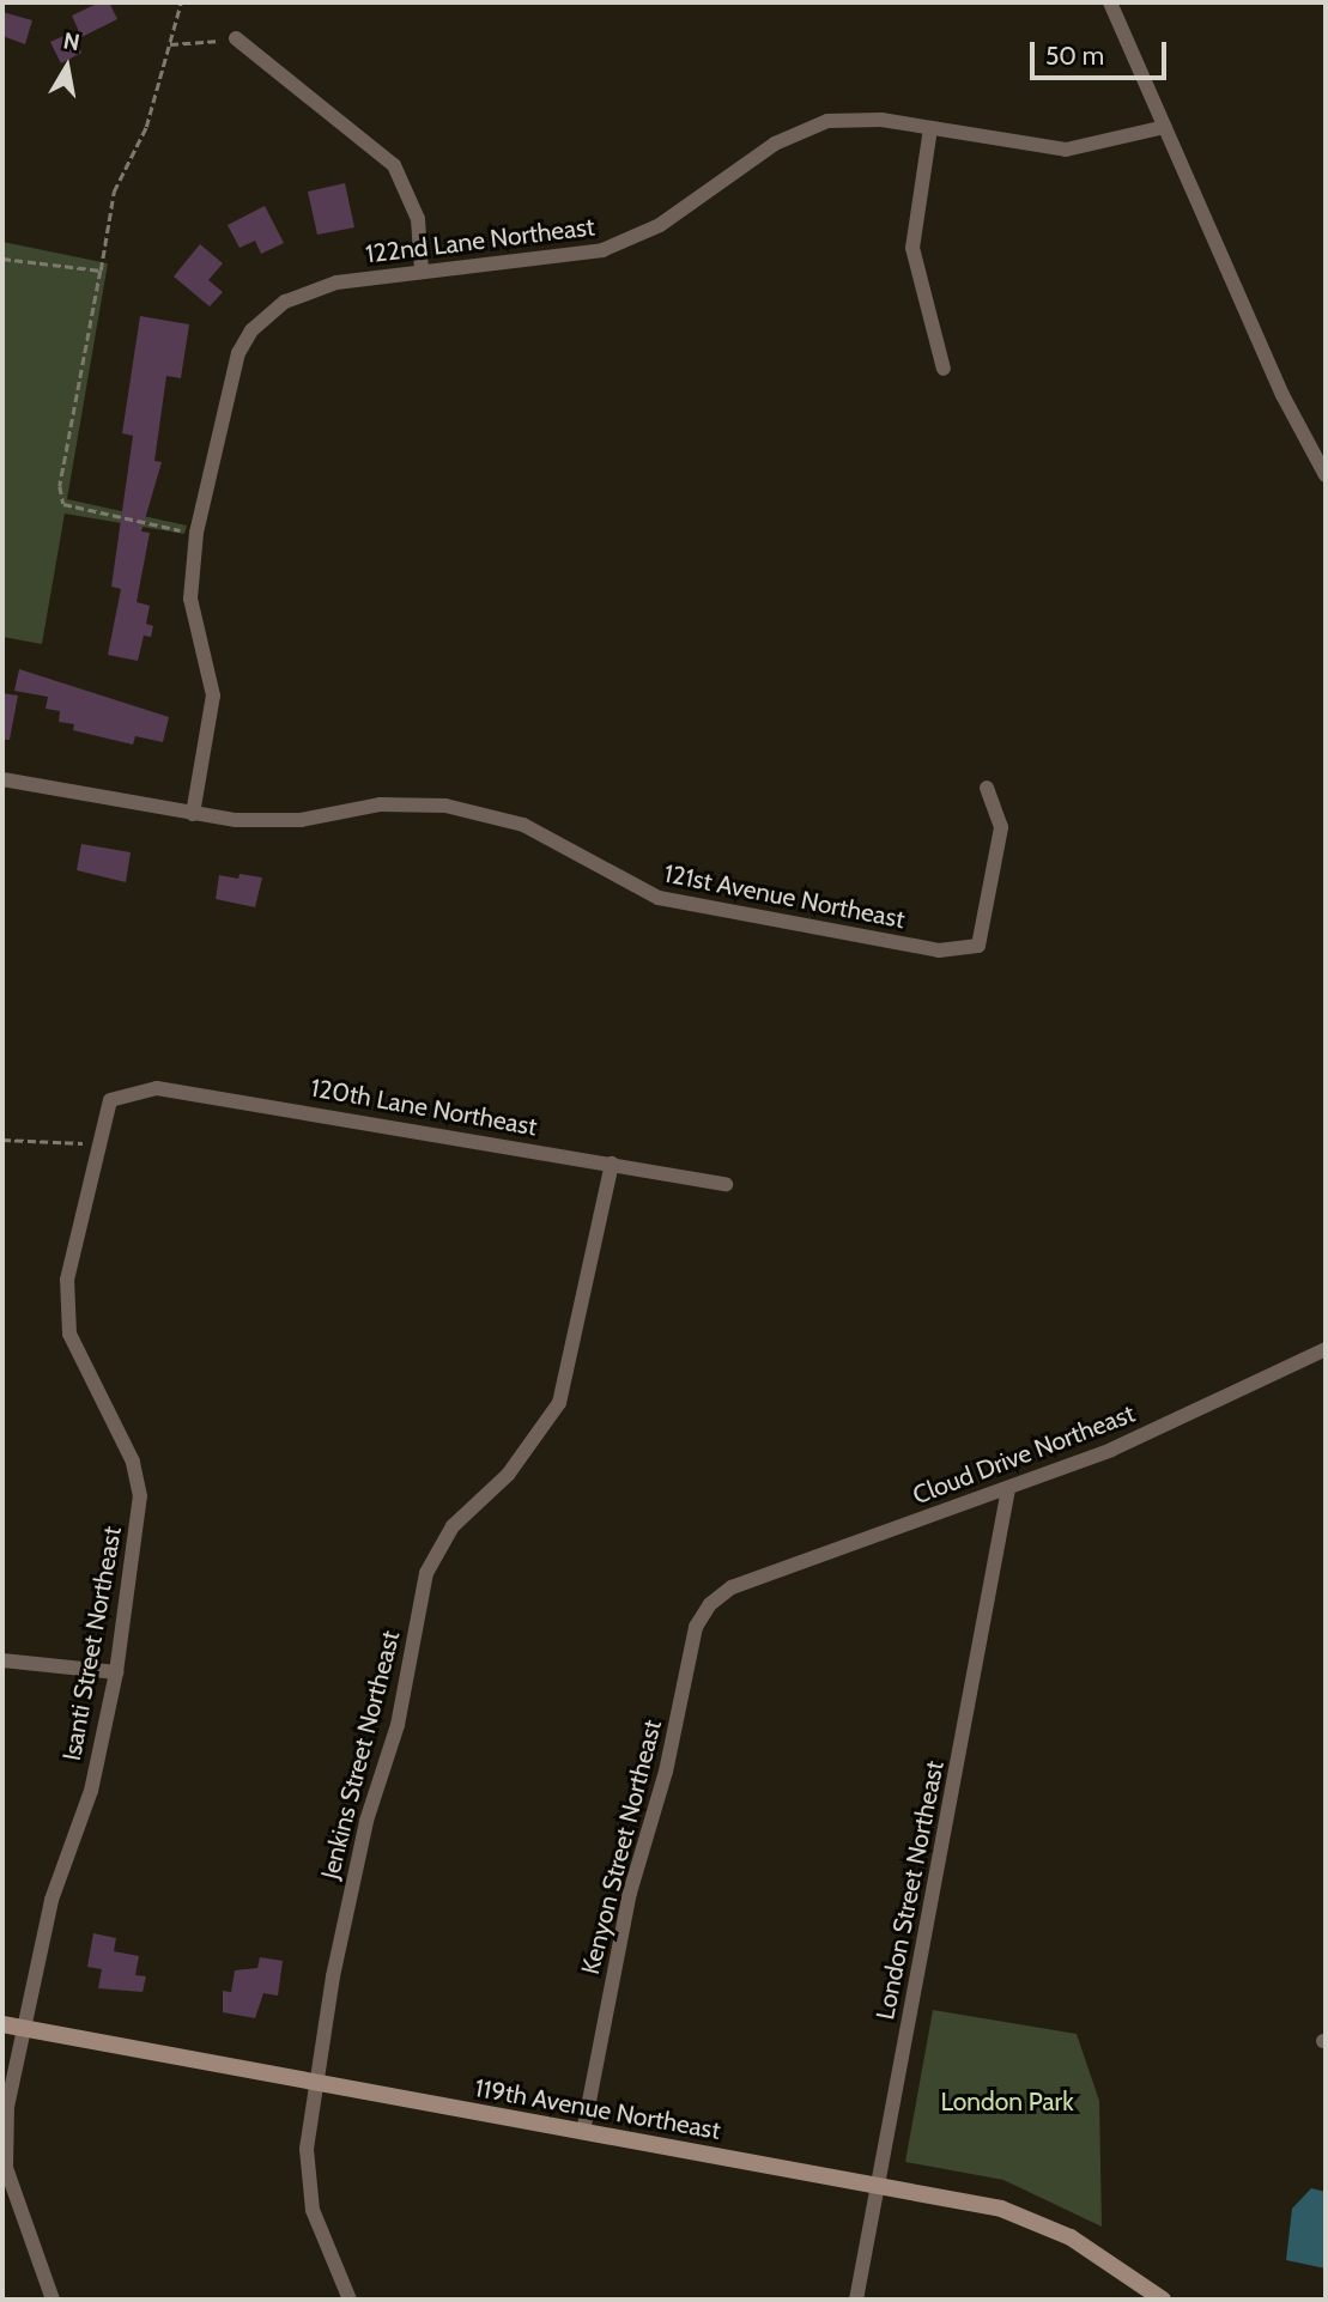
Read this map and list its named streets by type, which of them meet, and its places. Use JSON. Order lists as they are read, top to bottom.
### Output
{
  "streets": {
    "street": [
      "122nd Lane Northeast",
      "121st Avenue Northeast",
      "120th Lane Northeast",
      "Cloud Drive Northeast",
      "Isanti Street Northeast",
      "Jenkins Street Northeast",
      "Kenyon Street Northeast",
      "London Street Northeast",
      "119th Avenue Northeast"
    ]
  },
  "crossings": [
    ["120th Lane Northeast", "Isanti Street Northeast"],
    ["120th Lane Northeast", "Jenkins Street Northeast"],
    ["Cloud Drive Northeast", "Kenyon Street Northeast"],
    ["Cloud Drive Northeast", "London Street Northeast"],
    ["Isanti Street Northeast", "119th Avenue Northeast"],
    ["Jenkins Street Northeast", "119th Avenue Northeast"],
    ["Kenyon Street Northeast", "119th Avenue Northeast"],
    ["London Street Northeast", "119th Avenue Northeast"]
  ],
  "parks": ["London Park"],
  "scale_bar": "50 m",
  "north": "top"
}
